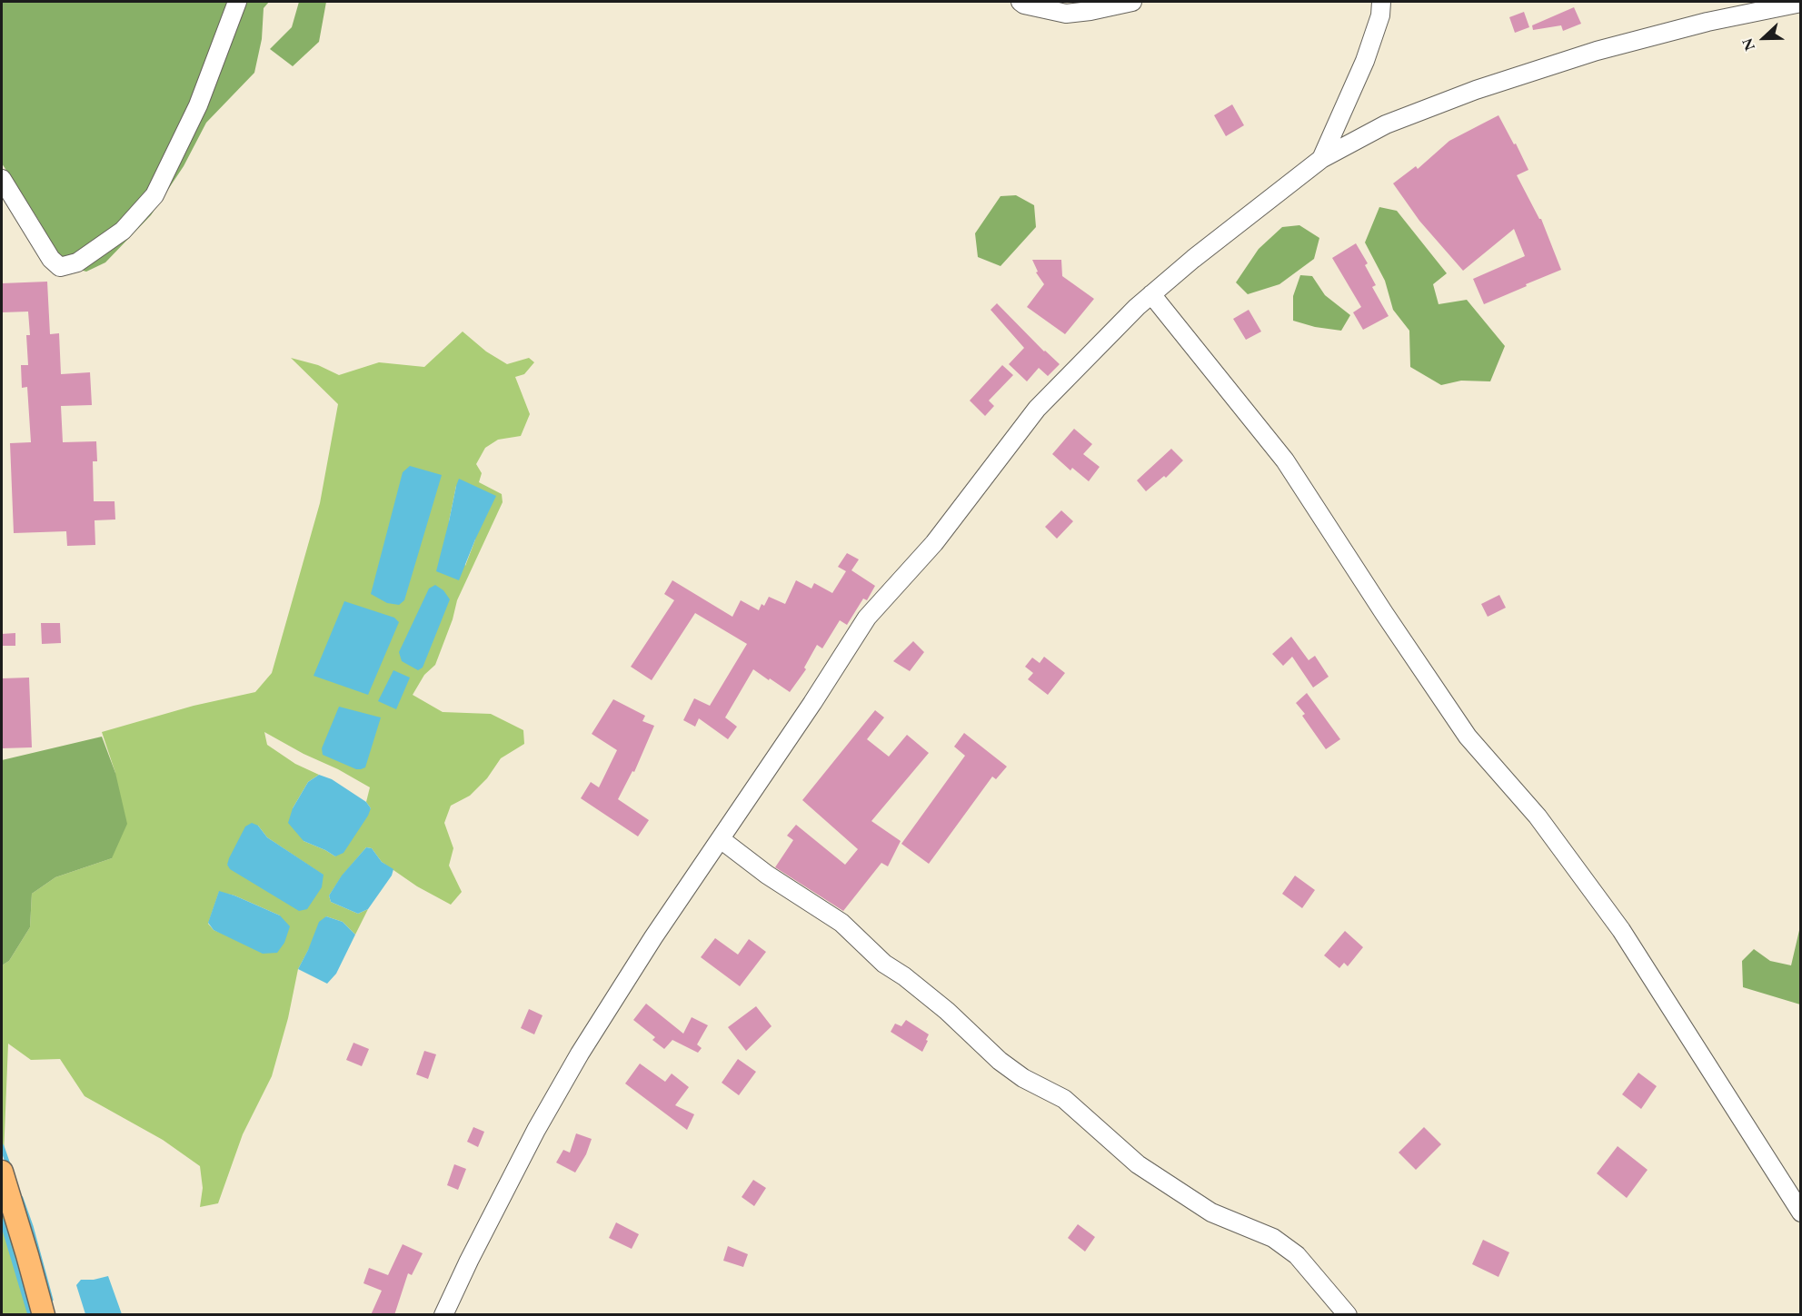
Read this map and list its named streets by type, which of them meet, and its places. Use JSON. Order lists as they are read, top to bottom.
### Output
{
  "north": "left"
}
